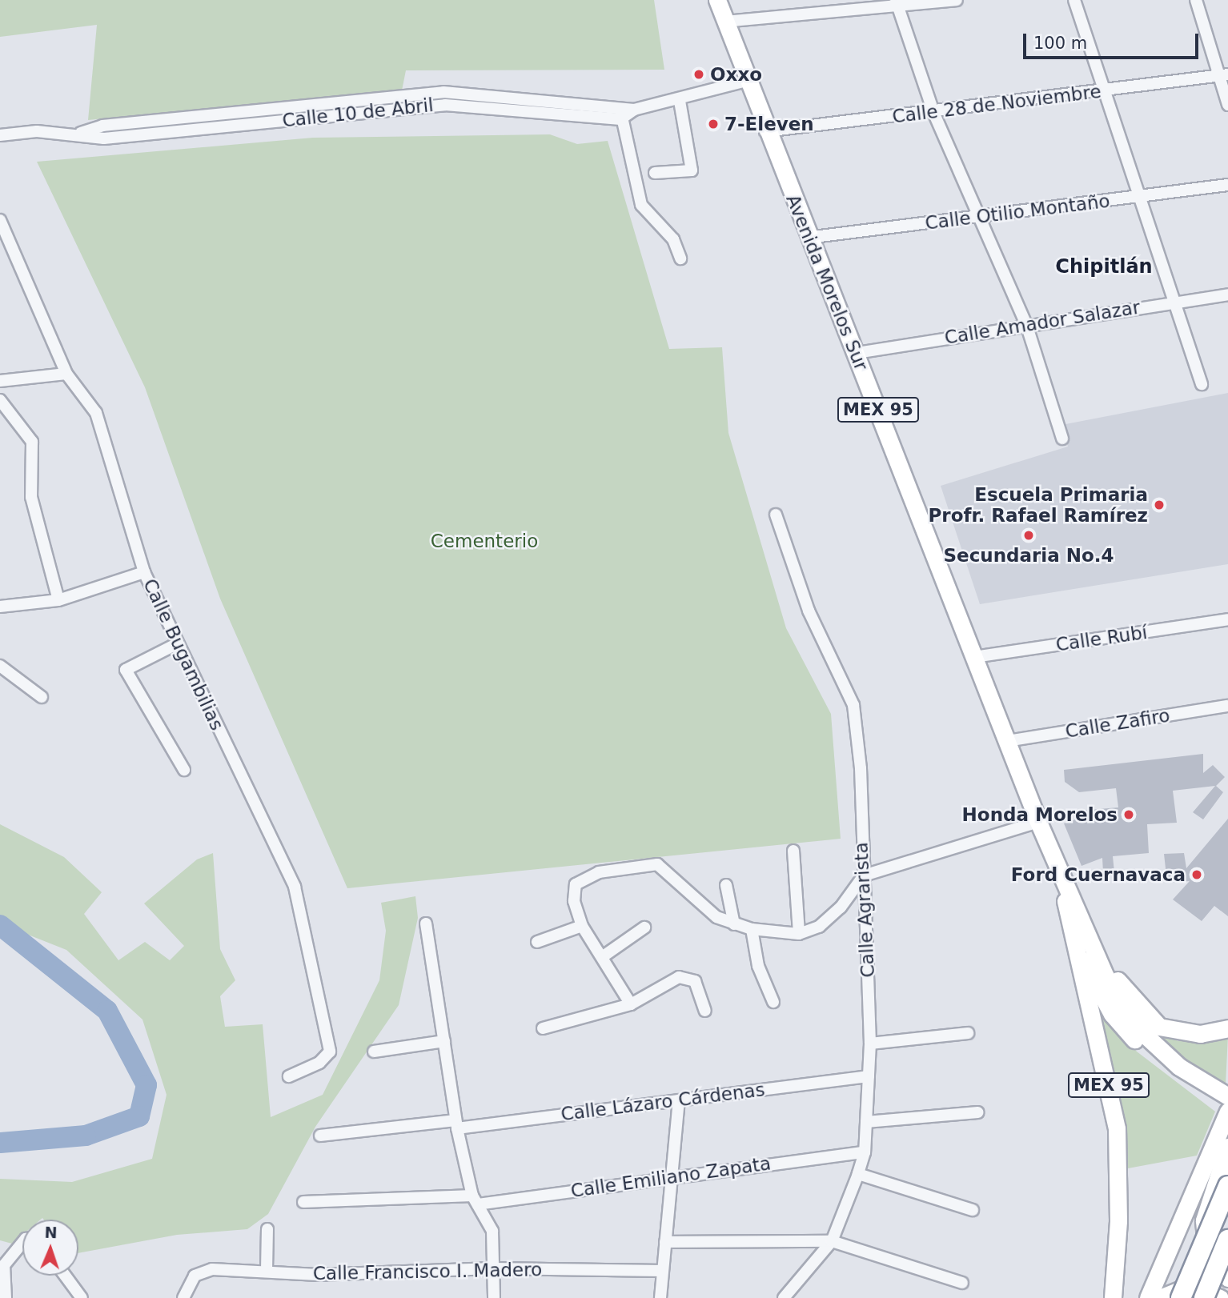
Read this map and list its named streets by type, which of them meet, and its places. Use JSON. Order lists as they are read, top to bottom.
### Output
{
  "streets": {
    "main road": ["Avenida Morelos Sur", "MEX 95"],
    "street": [
      "Calle 28 de Noviembre",
      "Calle 10 de Abril",
      "Calle Otilio Montaño",
      "Calle Amador Salazar",
      "Calle Rubí",
      "Calle Bugambilias",
      "Calle Zafiro",
      "Calle Agrarista",
      "Calle Lázaro Cárdenas",
      "Calle Emiliano Zapata",
      "Calle Francisco I. Madero"
    ]
  },
  "crossings": [
    ["Calle 28 de Noviembre", "Avenida Morelos Sur"],
    ["Calle 10 de Abril", "Avenida Morelos Sur"],
    ["Calle Otilio Montaño", "Avenida Morelos Sur"],
    ["Avenida Morelos Sur", "Calle Amador Salazar"],
    ["Avenida Morelos Sur", "MEX 95"],
    ["Avenida Morelos Sur", "Calle Rubí"],
    ["Avenida Morelos Sur", "Calle Zafiro"],
    ["Calle Agrarista", "Calle Lázaro Cárdenas"],
    ["Calle Agrarista", "Calle Emiliano Zapata"]
  ],
  "districts": ["Chipitlán"],
  "parks": ["Cementerio"],
  "places": [
    "Oxxo",
    "7-Eleven",
    "Escuela Primaria Profr. Rafael Ramírez",
    "Secundaria No.4",
    "Honda Morelos",
    "Ford Cuernavaca"
  ],
  "scale_bar": "100 m",
  "north": "top"
}
